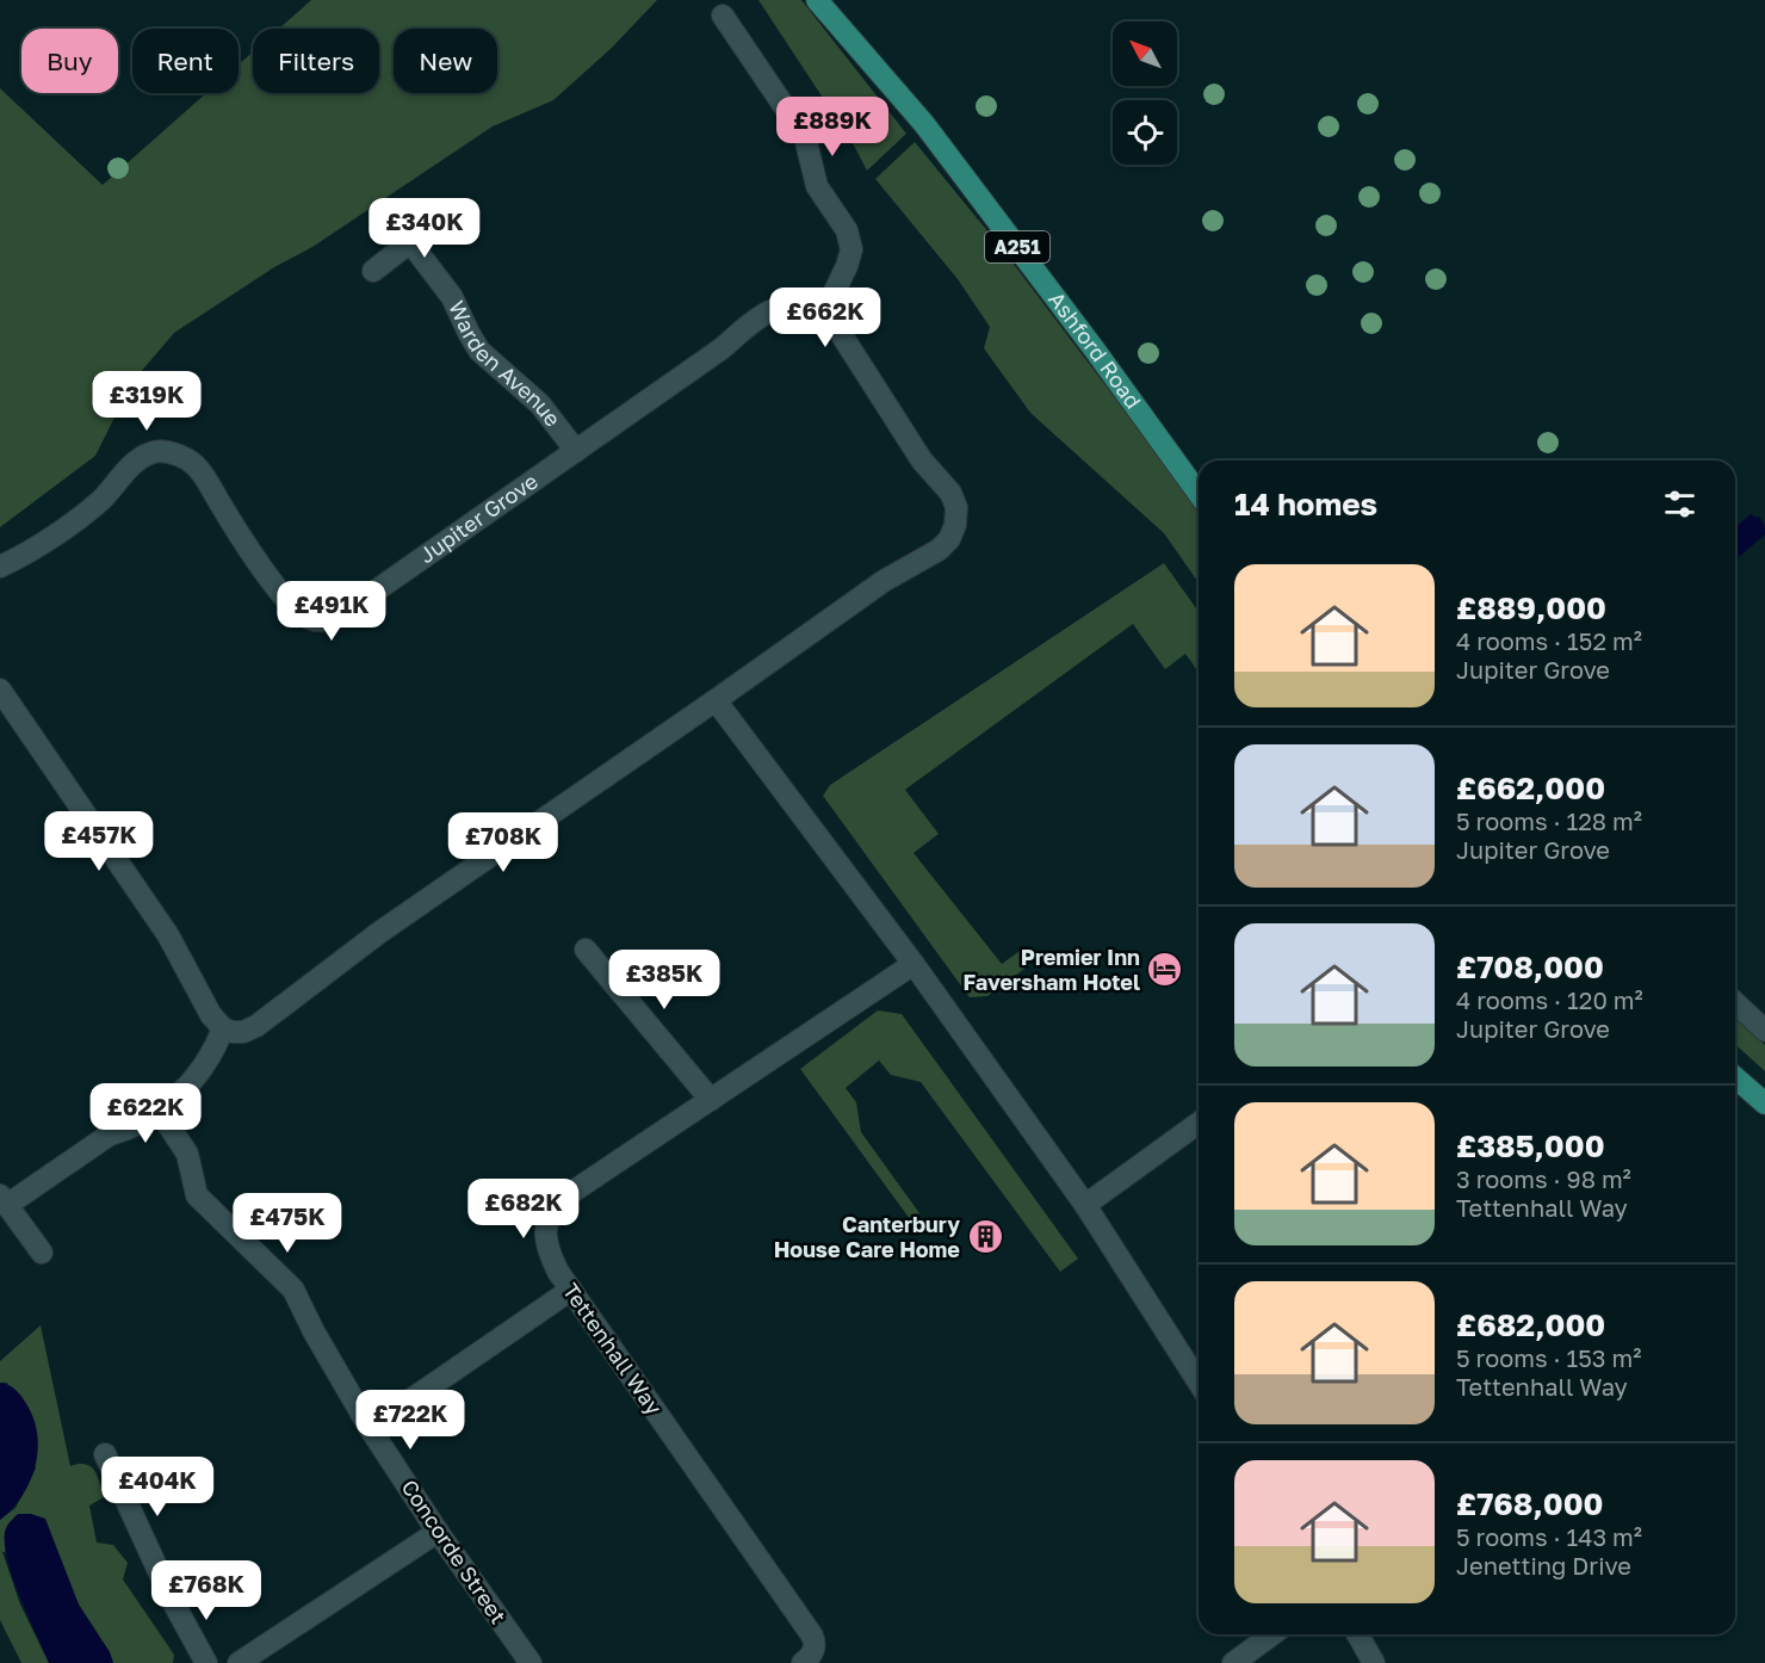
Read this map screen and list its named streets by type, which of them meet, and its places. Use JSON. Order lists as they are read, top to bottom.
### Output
{
  "streets": {
    "main road": ["A251", "Ashford Road"],
    "street": [
      "Warden Avenue",
      "Jupiter Grove",
      "Tettenhall Way",
      "Concorde Street"
    ]
  },
  "crossings": [
    ["Warden Avenue", "Jupiter Grove"]
  ],
  "places": {
    "hotel": ["Premier Inn Faversham Hotel"],
    "building": ["Canterbury House Care Home"]
  },
  "north": "top left",
  "page": {
    "chip": [
      "Buy",
      "Rent",
      "Filters",
      "New"
    ],
    "price": [
      "£889K",
      "£340K",
      "£662K",
      "£319K",
      "£491K",
      "£457K",
      "£708K",
      "£385K",
      "£622K",
      "£682K",
      "£475K",
      "£722K",
      "£404K",
      "£768K"
    ],
    "heading": "14 homes",
    "list": [
      {
        "name": "£889,000",
        "note": "4 rooms · 152 m² · Jupiter Grove"
      },
      {
        "name": "£662,000",
        "note": "5 rooms · 128 m² · Jupiter Grove"
      },
      {
        "name": "£708,000",
        "note": "4 rooms · 120 m² · Jupiter Grove"
      },
      {
        "name": "£385,000",
        "note": "3 rooms · 98 m² · Tettenhall Way"
      },
      {
        "name": "£682,000",
        "note": "5 rooms · 153 m² · Tettenhall Way"
      },
      {
        "name": "£768,000",
        "note": "5 rooms · 143 m² · Jenetting Drive"
      }
    ]
  }
}
